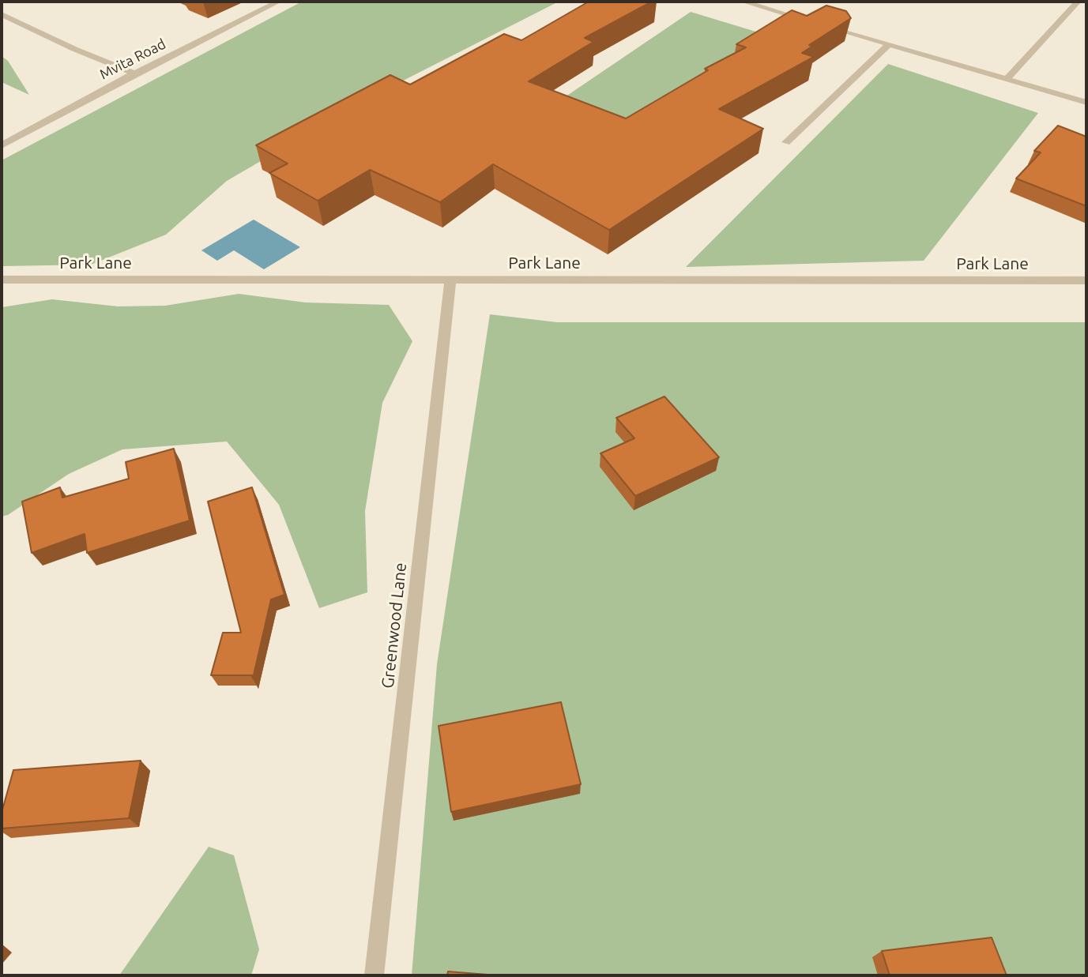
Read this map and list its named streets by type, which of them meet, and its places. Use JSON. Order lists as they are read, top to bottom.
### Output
{
  "streets": {
    "street": ["Mvita Road", "Park Lane", "Greenwood Lane"]
  },
  "crossings": [
    ["Park Lane", "Greenwood Lane"]
  ]
}
